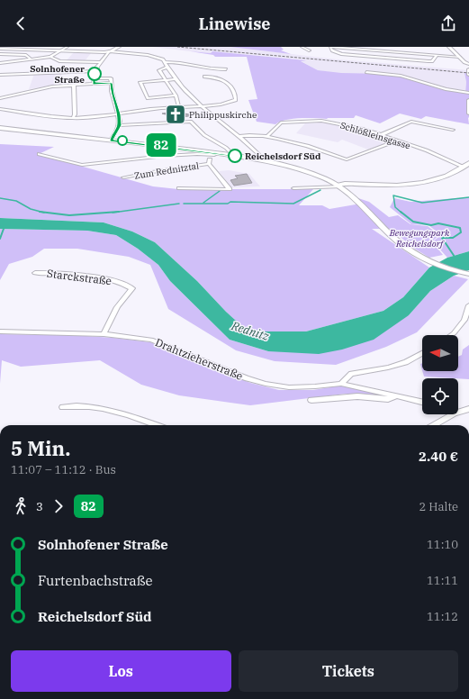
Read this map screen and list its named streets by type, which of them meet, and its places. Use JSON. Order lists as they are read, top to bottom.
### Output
{
  "streets": {
    "street": [
      "Schlößleinsgasse",
      "Zum Rednitztal",
      "Starckstraße",
      "Drahtzieherstraße"
    ]
  },
  "crossings": [
    ["Starckstraße", "Drahtzieherstraße"]
  ],
  "water": ["Rednitz"],
  "parks": ["Bewegungspark Reichelsdorf"],
  "places": {
    "other": ["Solnhofener Straße", "Reichelsdorf Süd"],
    "church": ["Philippuskirche"]
  },
  "lines": ["bus line 82"],
  "north": "left",
  "page": {
    "header": "Linewise",
    "on_map": "82",
    "heading": ["5 Min.", "11:07 – 11:12 · Bus", "2.40 €"],
    "legs": ["3", "82", "2 Halte"],
    "list": [
      {
        "name": "Solnhofener Straße",
        "value": "11:10"
      },
      {
        "name": "Furtenbachstraße",
        "value": "11:11"
      },
      {
        "name": "Reichelsdorf Süd",
        "value": "11:12"
      }
    ],
    "buttons": ["Los", "Tickets"]
  }
}
